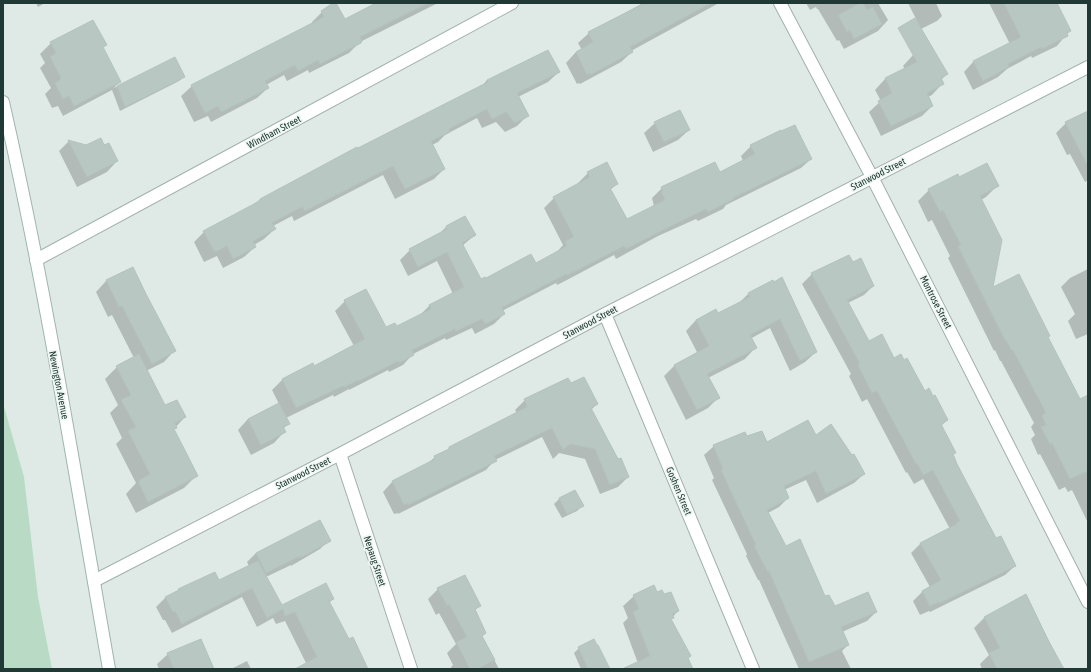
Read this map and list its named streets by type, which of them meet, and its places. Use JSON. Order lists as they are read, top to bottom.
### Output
{
  "streets": {
    "street": [
      "Windham Street",
      "Stanwood Street",
      "Montrose Street",
      "Newington Avenue",
      "Goshen Street",
      "Nepaug Street"
    ]
  },
  "crossings": [
    ["Windham Street", "Newington Avenue"],
    ["Stanwood Street", "Montrose Street"],
    ["Stanwood Street", "Newington Avenue"],
    ["Stanwood Street", "Goshen Street"],
    ["Stanwood Street", "Nepaug Street"]
  ]
}
